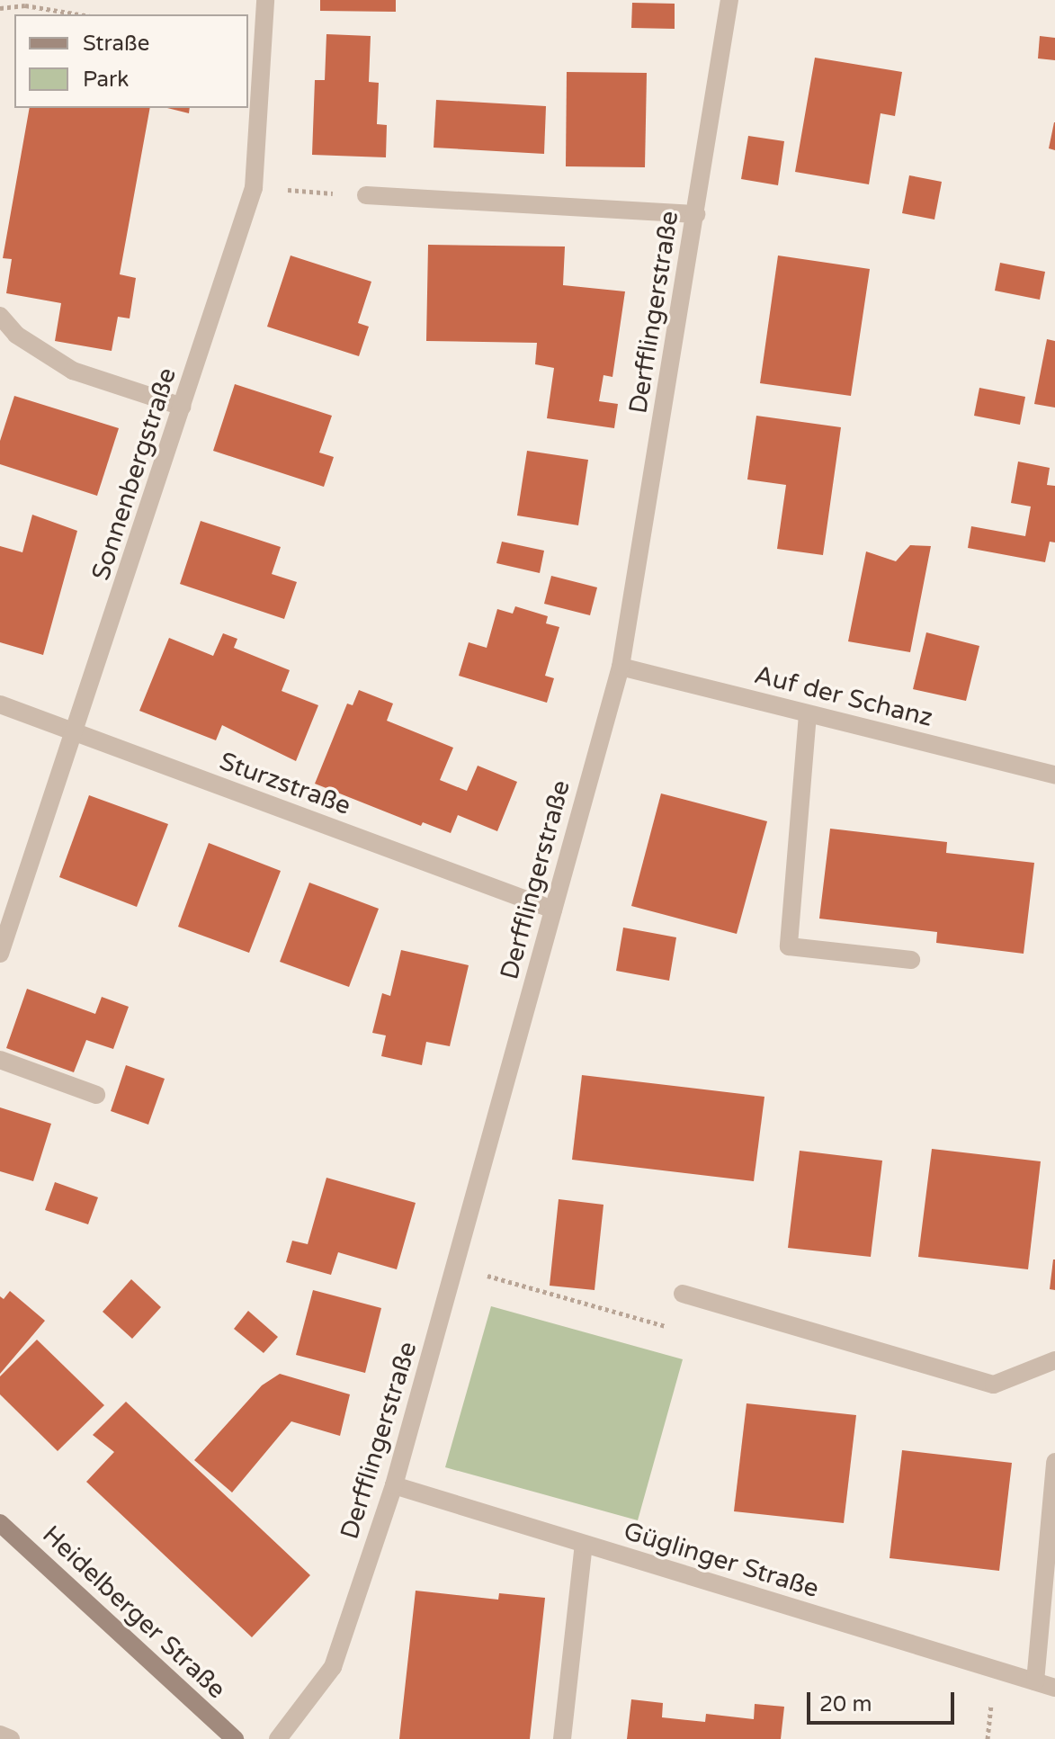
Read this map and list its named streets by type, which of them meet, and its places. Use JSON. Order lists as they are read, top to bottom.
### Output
{
  "streets": {
    "main road": ["Heidelberger Straße"],
    "street": [
      "Derfflingerstraße",
      "Sonnenbergstraße",
      "Auf der Schanz",
      "Sturzstraße",
      "Güglinger Straße"
    ]
  },
  "crossings": [
    ["Derfflingerstraße", "Auf der Schanz"],
    ["Derfflingerstraße", "Sturzstraße"],
    ["Derfflingerstraße", "Güglinger Straße"],
    ["Sonnenbergstraße", "Sturzstraße"]
  ],
  "legend": ["Straße", "Park"],
  "scale_bar": "20 m"
}
